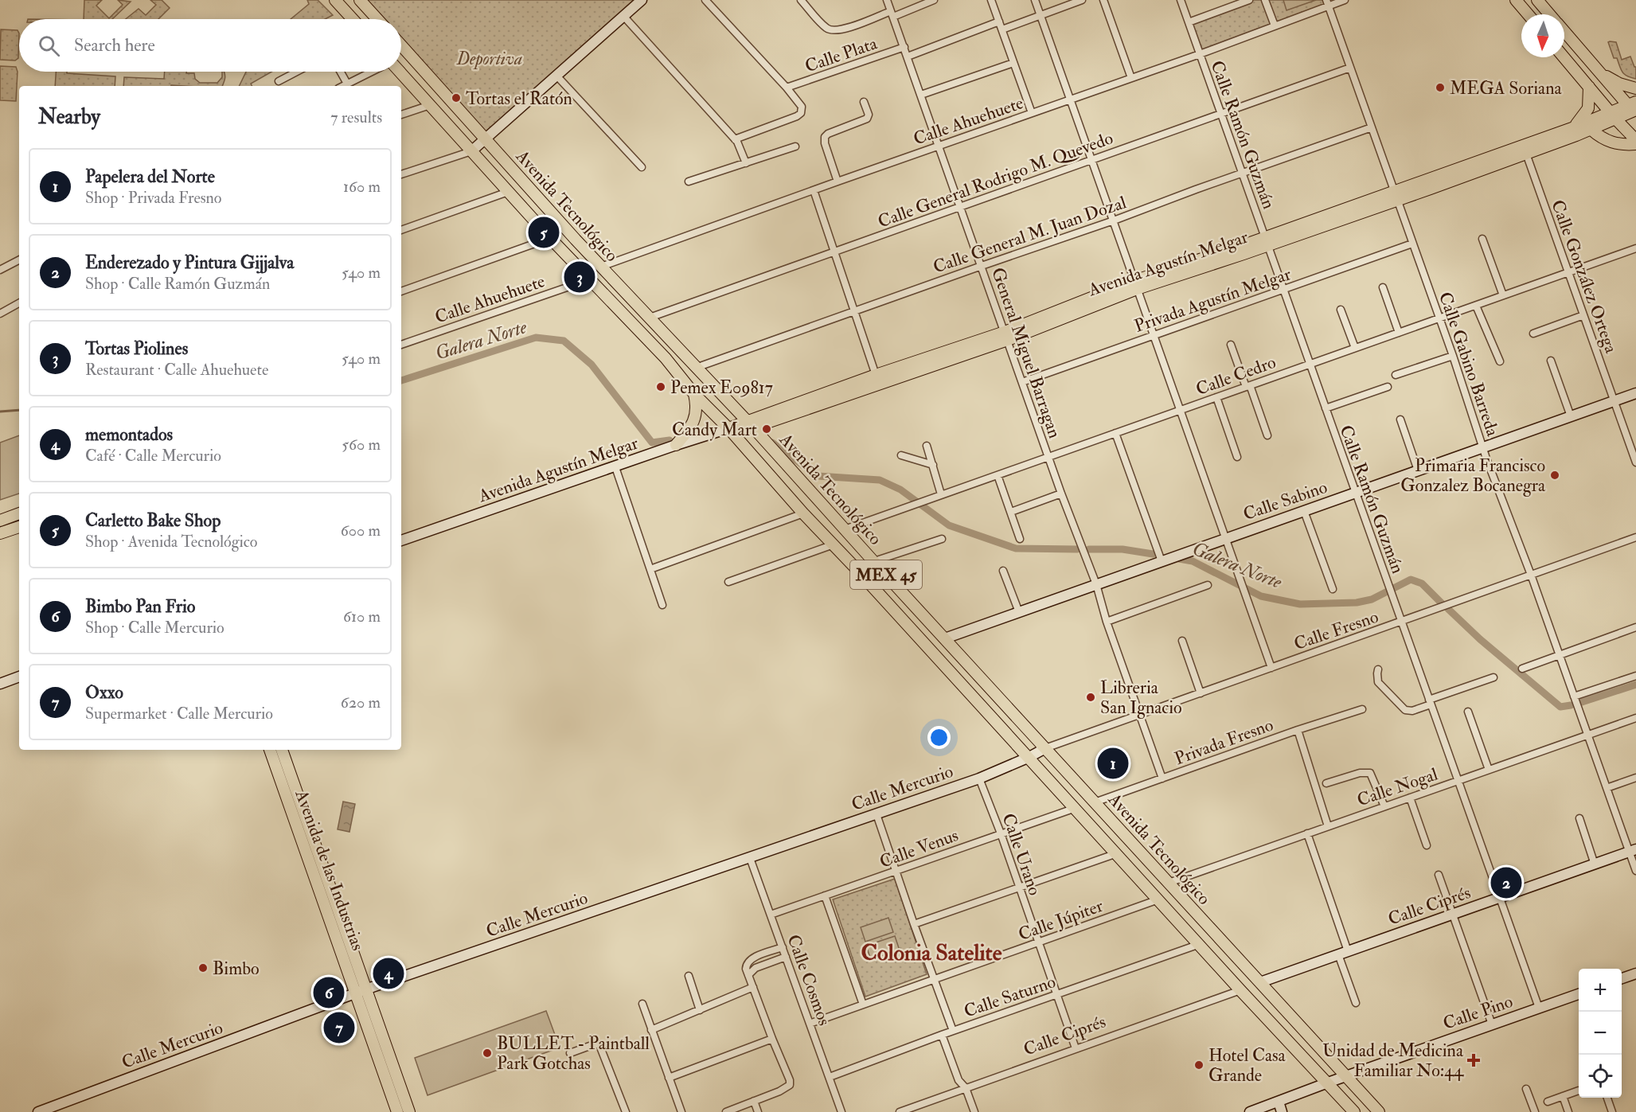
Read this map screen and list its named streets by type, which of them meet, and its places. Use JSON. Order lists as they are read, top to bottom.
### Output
{
  "streets": {
    "main road": [
      "Avenida Tecnológico",
      "Avenida Agustín Melgar",
      "Calle Sabino",
      "MEX 45",
      "Calle Mercurio",
      "Avenida de las Industrias",
      "Calle Ciprés",
      "Calle Pino"
    ],
    "street": [
      "Calle Plata",
      "Calle Ahuehuete",
      "Calle Ramón Guzmán",
      "Calle General Rodrigo M. Quevedo",
      "Calle General M. Juan Dozal",
      "Calle González Ortega",
      "Privada Agustín Melgar",
      "General Miguel Barragan",
      "Calle Gabino Barreda",
      "Calle Cedro",
      "Calle Fresno",
      "Privada Fresno",
      "Calle Nogal",
      "Calle Venus",
      "Calle Urano",
      "Calle Júpiter",
      "Calle Cosmos",
      "Calle Saturno"
    ]
  },
  "crossings": [
    ["Calle Plata", "General Miguel Barragan"],
    ["Calle Ahuehuete", "Calle Ramón Guzmán"],
    ["Calle Ahuehuete", "Avenida Tecnológico"],
    ["Calle Ahuehuete", "General Miguel Barragan"],
    ["Calle Ahuehuete", "Calle Gabino Barreda"],
    ["Calle Ramón Guzmán", "Calle General Rodrigo M. Quevedo"],
    ["Calle Ramón Guzmán", "Calle General M. Juan Dozal"],
    ["Calle Ramón Guzmán", "Avenida Agustín Melgar"],
    ["Calle Ramón Guzmán", "Privada Agustín Melgar"],
    ["Calle Ramón Guzmán", "Calle Cedro"],
    ["Calle Ramón Guzmán", "Calle Sabino"],
    ["Calle Ramón Guzmán", "Calle Fresno"],
    ["Calle Ramón Guzmán", "Calle Nogal"],
    ["Calle Ramón Guzmán", "Calle Ciprés"],
    ["Calle Ramón Guzmán", "Calle Pino"],
    ["Calle General Rodrigo M. Quevedo", "Avenida Tecnológico"],
    ["Calle General Rodrigo M. Quevedo", "General Miguel Barragan"],
    ["Calle General Rodrigo M. Quevedo", "Calle Gabino Barreda"],
    ["Avenida Tecnológico", "Calle General M. Juan Dozal"],
    ["Avenida Tecnológico", "Avenida Agustín Melgar"],
    ["Avenida Tecnológico", "Calle Cedro"],
    ["Avenida Tecnológico", "Calle Sabino"],
    ["Avenida Tecnológico", "Calle Fresno"],
    ["Avenida Tecnológico", "Privada Fresno"],
    ["Avenida Tecnológico", "Calle Nogal"],
    ["Avenida Tecnológico", "Calle Mercurio"],
    ["Avenida Tecnológico", "Calle Venus"],
    ["Avenida Tecnológico", "Calle Ciprés"],
    ["Avenida Tecnológico", "Calle Júpiter"],
    ["Avenida Tecnológico", "Calle Saturno"],
    ["Avenida Tecnológico", "Calle Pino"],
    ["Calle General M. Juan Dozal", "General Miguel Barragan"],
    ["Calle General M. Juan Dozal", "Calle Gabino Barreda"],
    ["Avenida Agustín Melgar", "Calle González Ortega"],
    ["Avenida Agustín Melgar", "General Miguel Barragan"],
    ["Avenida Agustín Melgar", "Calle Gabino Barreda"],
    ["Calle González Ortega", "Calle Cedro"],
    ["Calle González Ortega", "Calle Sabino"],
    ["Privada Agustín Melgar", "General Miguel Barragan"],
    ["Privada Agustín Melgar", "Calle Gabino Barreda"],
    ["General Miguel Barragan", "Calle Cedro"],
    ["General Miguel Barragan", "Calle Sabino"],
    ["General Miguel Barragan", "Calle Fresno"],
    ["General Miguel Barragan", "Privada Fresno"],
    ["Calle Gabino Barreda", "Calle Cedro"],
    ["Calle Gabino Barreda", "Calle Sabino"],
    ["Calle Gabino Barreda", "Calle Fresno"],
    ["Calle Gabino Barreda", "Calle Nogal"],
    ["Calle Gabino Barreda", "Calle Ciprés"],
    ["Calle Fresno", "Calle Mercurio"],
    ["Calle Mercurio", "Calle Urano"],
    ["Calle Mercurio", "Avenida de las Industrias"],
    ["Calle Mercurio", "Calle Cosmos"],
    ["Calle Venus", "Calle Urano"],
    ["Calle Venus", "Calle Cosmos"],
    ["Calle Urano", "Calle Ciprés"],
    ["Calle Urano", "Calle Júpiter"],
    ["Calle Urano", "Calle Saturno"],
    ["Calle Júpiter", "Calle Cosmos"],
    ["Calle Cosmos", "Calle Saturno"]
  ],
  "districts": ["Colonia Satelite"],
  "water": ["Galera Norte"],
  "parks": ["Deportiva"],
  "places": {
    "other": [
      "MEGA Soriana",
      "Tortas el Ratón",
      "Pemex E09817",
      "Candy Mart",
      "Primaria Francisco Gonzalez Bocanegra",
      "Libreria San Ignacio",
      "Bimbo",
      "BULLET - Paintball Park Gotchas",
      "Hotel Casa Grande"
    ],
    "health": ["Unidad de Medicina Familiar No:44"]
  },
  "north": "bottom",
  "page": {
    "search": "Search here",
    "heading": ["Nearby", "7 results"],
    "list": [
      {
        "mark": "1",
        "name": "Papelera del Norte",
        "note": "Shop · Privada Fresno",
        "value": "160 m"
      },
      {
        "mark": "2",
        "name": "Enderezado y Pintura Gijjalva",
        "note": "Shop · Calle Ramón Guzmán",
        "value": "540 m"
      },
      {
        "mark": "3",
        "name": "Tortas Piolines",
        "note": "Restaurant · Calle Ahuehuete",
        "value": "540 m"
      },
      {
        "mark": "4",
        "name": "memontados",
        "note": "Café · Calle Mercurio",
        "value": "560 m"
      },
      {
        "mark": "5",
        "name": "Carletto Bake Shop",
        "note": "Shop · Avenida Tecnológico",
        "value": "600 m"
      },
      {
        "mark": "6",
        "name": "Bimbo Pan Frio",
        "note": "Shop · Calle Mercurio",
        "value": "610 m"
      },
      {
        "mark": "7",
        "name": "Oxxo",
        "note": "Supermarket · Calle Mercurio",
        "value": "620 m"
      }
    ],
    "pins": [
      "5",
      "3",
      "1",
      "2",
      "4",
      "6",
      "7"
    ],
    "map_buttons": ["+", "−"]
  }
}
